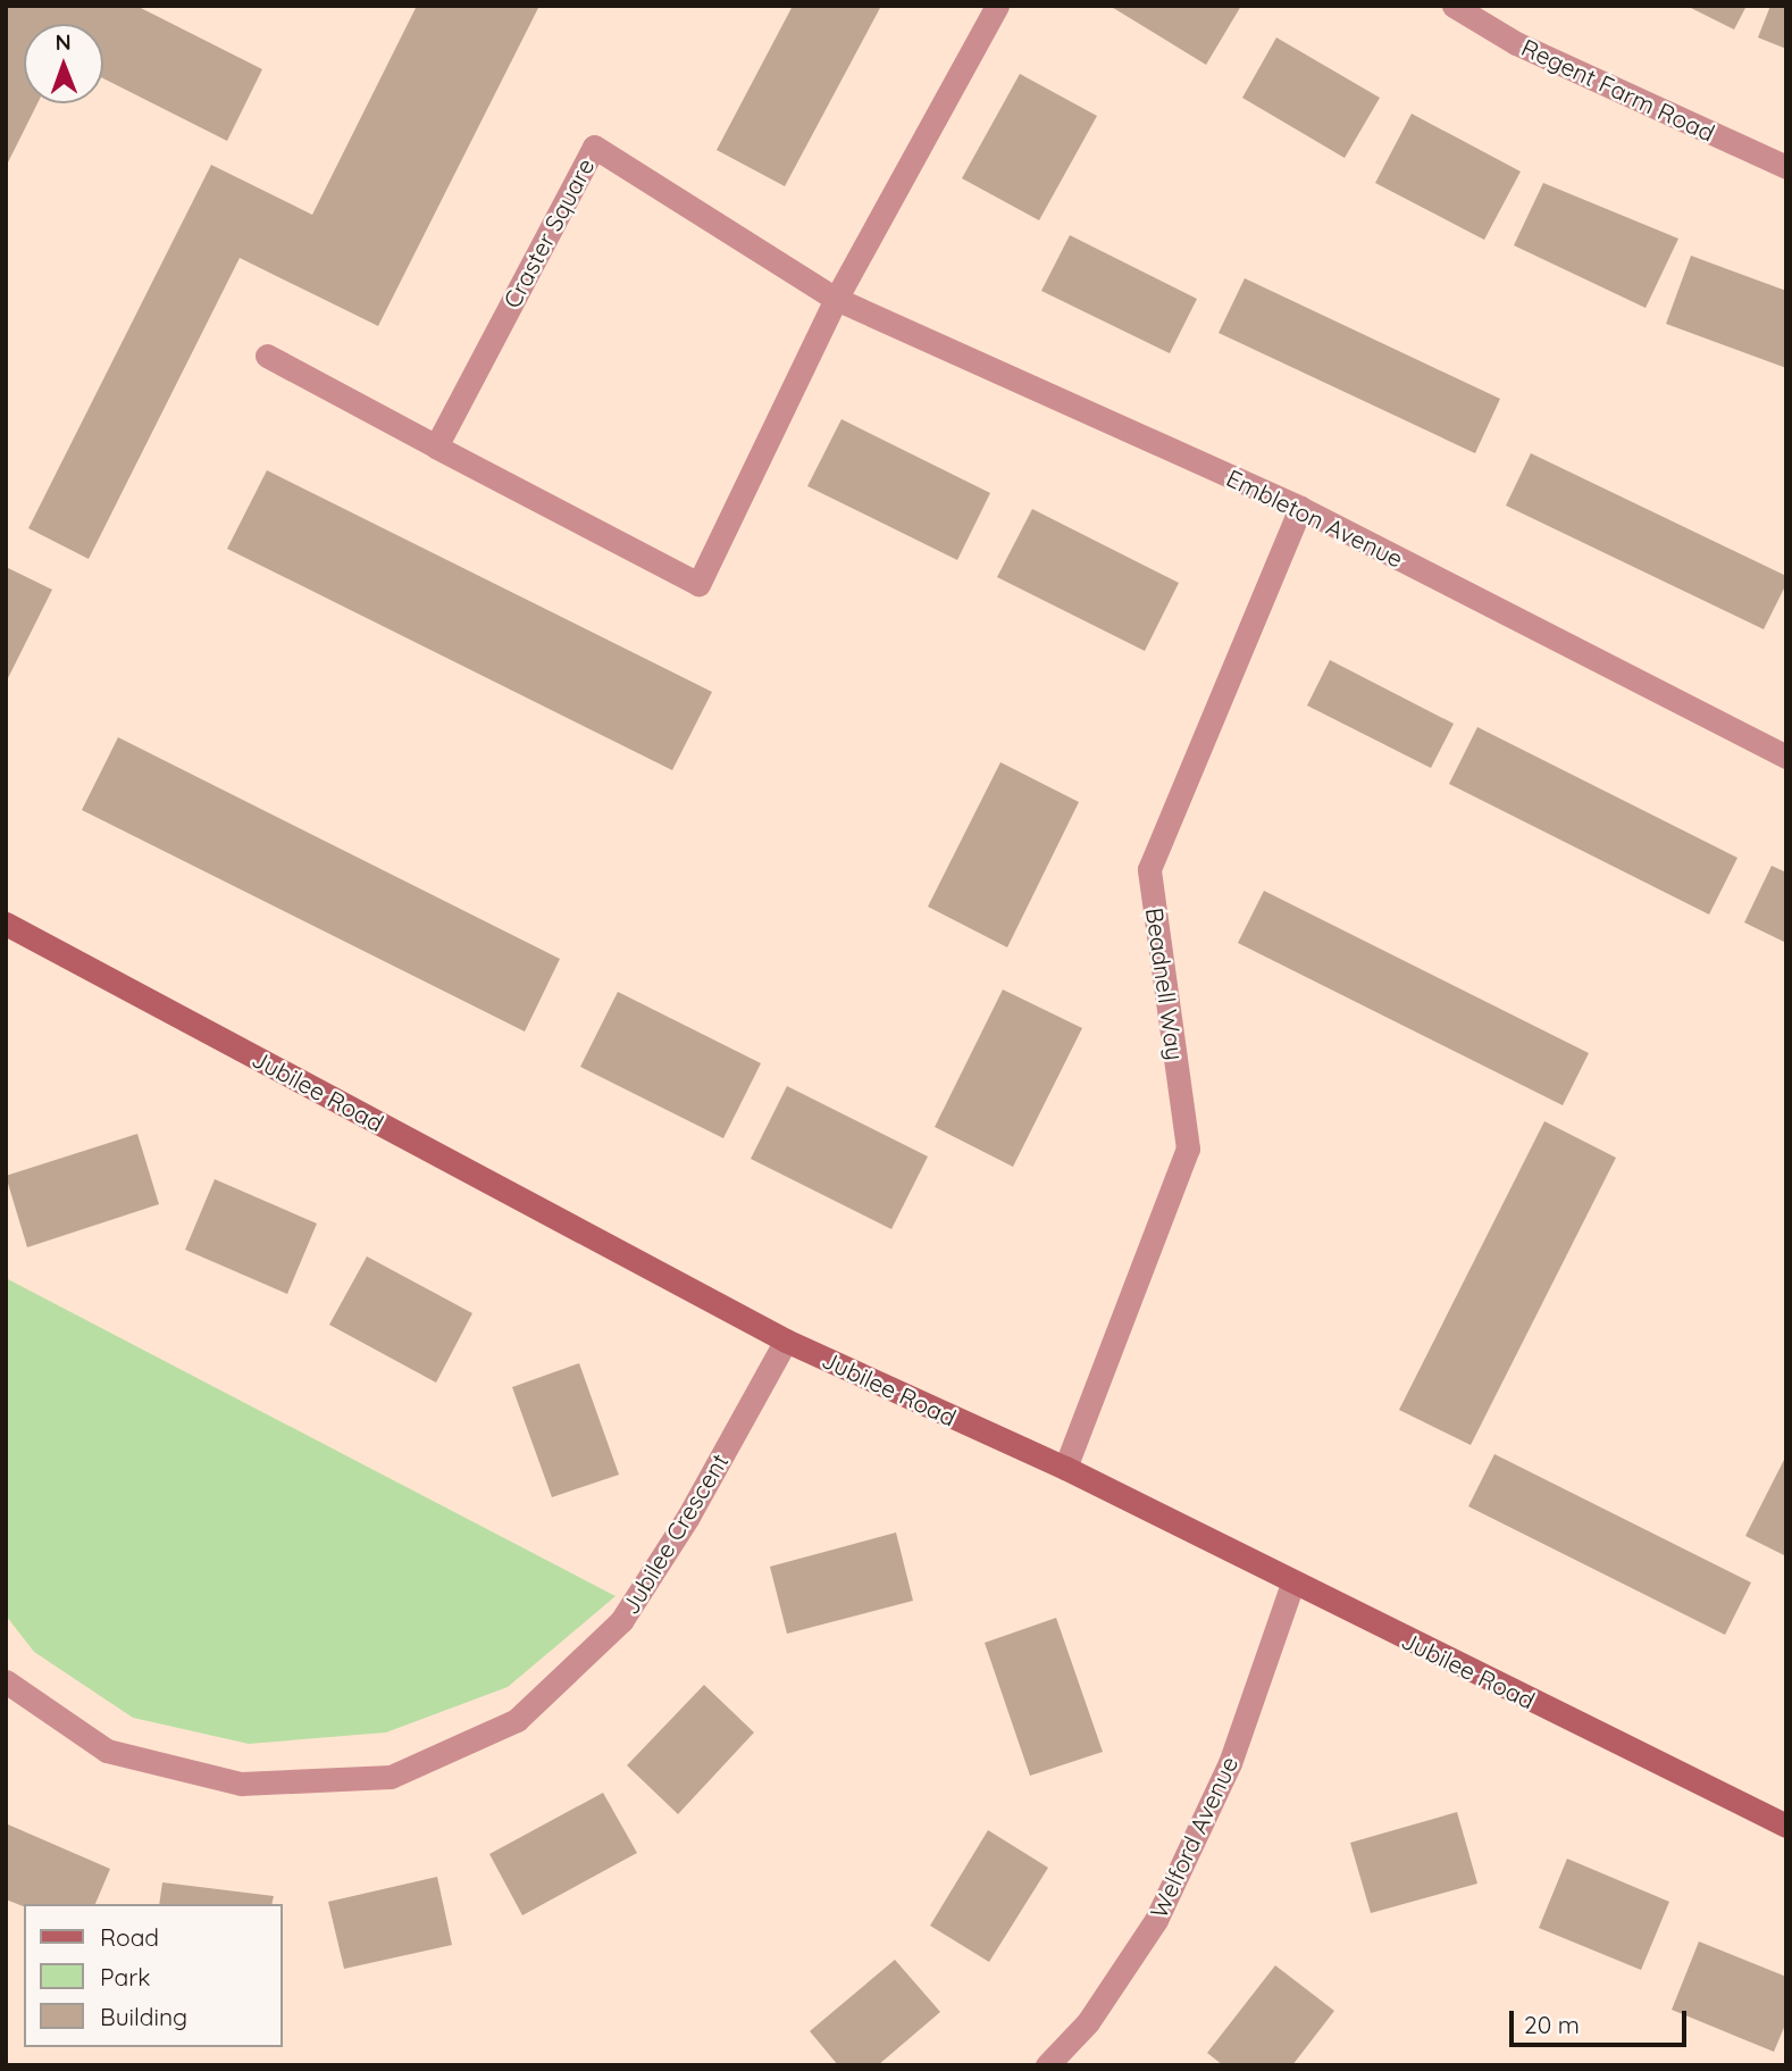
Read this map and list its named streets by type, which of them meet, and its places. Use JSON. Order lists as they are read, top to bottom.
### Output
{
  "streets": {
    "street": [
      "Regent Farm Road",
      "Craster Square",
      "Embleton Avenue",
      "Beadnell Way",
      "Jubilee Road",
      "Jubilee Crescent",
      "Welford Avenue"
    ]
  },
  "crossings": [
    ["Craster Square", "Embleton Avenue"],
    ["Embleton Avenue", "Beadnell Way"],
    ["Beadnell Way", "Jubilee Road"],
    ["Jubilee Road", "Jubilee Crescent"],
    ["Jubilee Road", "Welford Avenue"]
  ],
  "legend": ["Road", "Park", "Building"],
  "scale_bar": "20 m",
  "north": "top"
}
